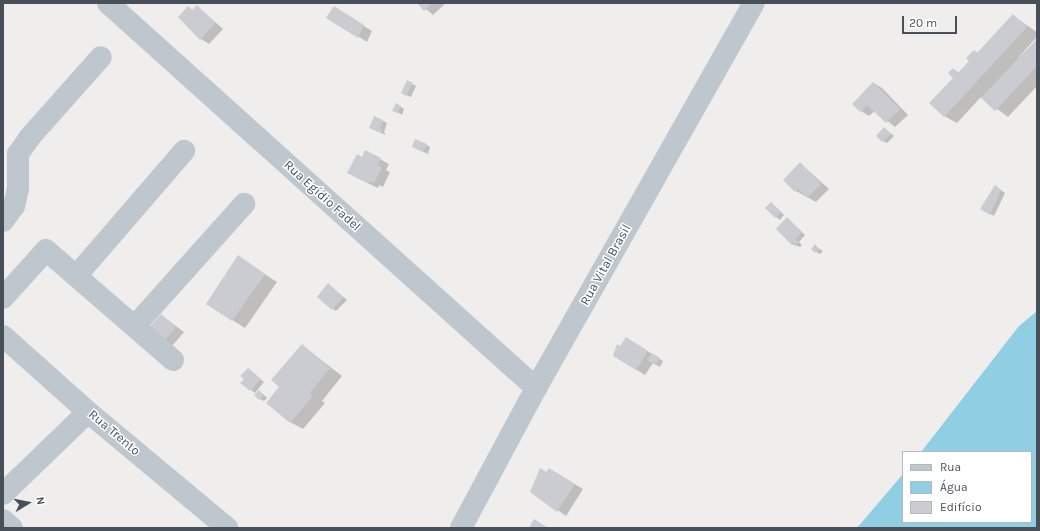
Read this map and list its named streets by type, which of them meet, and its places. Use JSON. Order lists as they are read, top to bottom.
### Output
{
  "streets": {
    "street": ["Rua Egídio Fadel", "Rua Vital Brasil", "Rua Trento"]
  },
  "crossings": [
    ["Rua Egídio Fadel", "Rua Vital Brasil"]
  ],
  "legend": ["Rua", "Água", "Edifício"],
  "scale_bar": "20 m",
  "north": "right"
}
